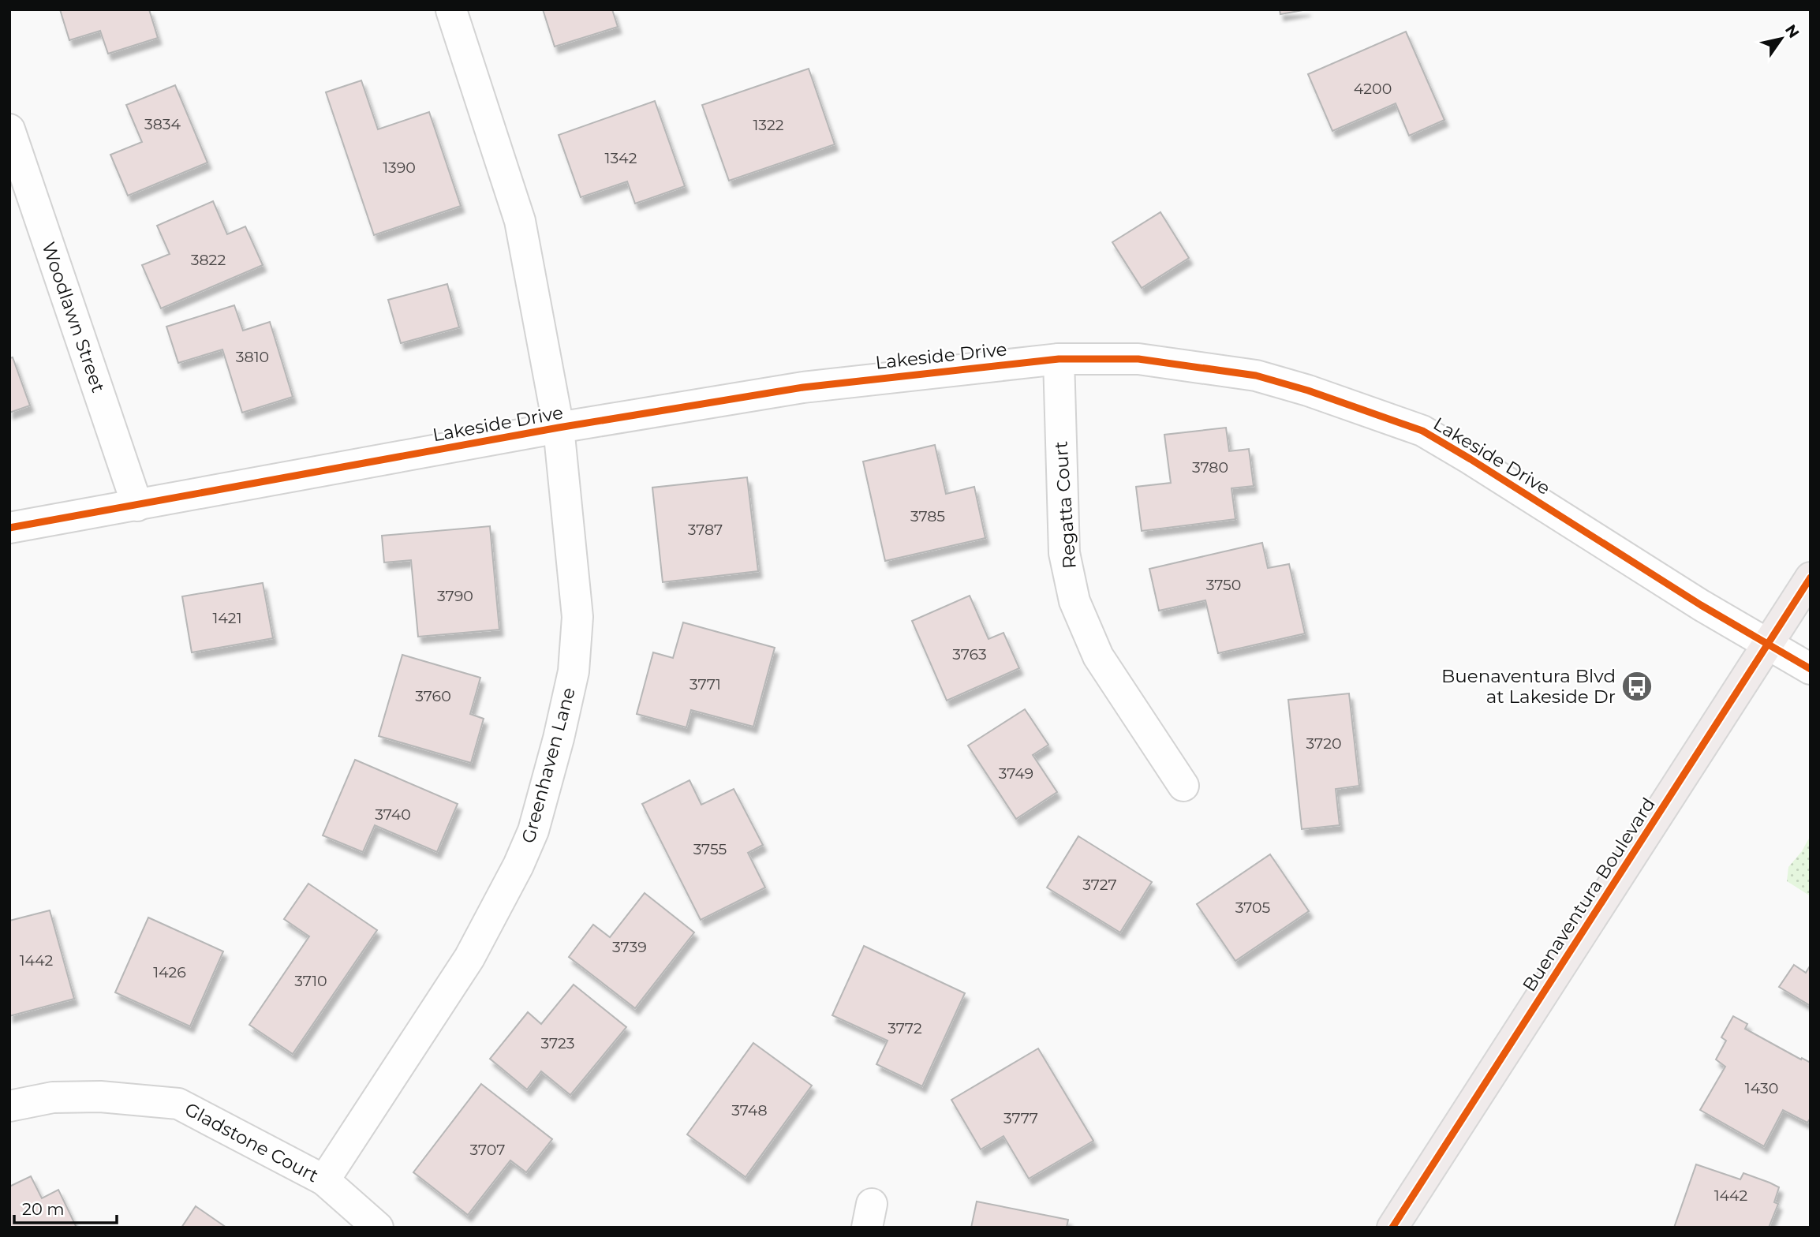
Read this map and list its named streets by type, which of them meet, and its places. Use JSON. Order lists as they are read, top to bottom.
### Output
{
  "streets": {
    "main road": ["Buenaventura Boulevard"],
    "street": [
      "Woodlawn Street",
      "Lakeside Drive",
      "Regatta Court",
      "Greenhaven Lane",
      "Gladstone Court"
    ]
  },
  "crossings": [
    ["Woodlawn Street", "Lakeside Drive"],
    ["Lakeside Drive", "Regatta Court"],
    ["Lakeside Drive", "Greenhaven Lane"],
    ["Lakeside Drive", "Buenaventura Boulevard"],
    ["Greenhaven Lane", "Gladstone Court"]
  ],
  "places": {
    "bus stop": ["Buenaventura Blvd at Lakeside Dr"]
  },
  "house_numbers": [
    "4200",
    "3834",
    "1322",
    "1342",
    "1390",
    "3822",
    "3810",
    "3780",
    "3785",
    "3787",
    "3750",
    "3790",
    "1421",
    "3763",
    "3771",
    "3760",
    "3720",
    "3749",
    "3740",
    "3755",
    "3727",
    "3705",
    "3739",
    "1442",
    "1426",
    "3710",
    "3772",
    "3723",
    "1430",
    "3748",
    "3777",
    "3707",
    "1442"
  ],
  "scale_bar": "20 m",
  "north": "top right"
}
